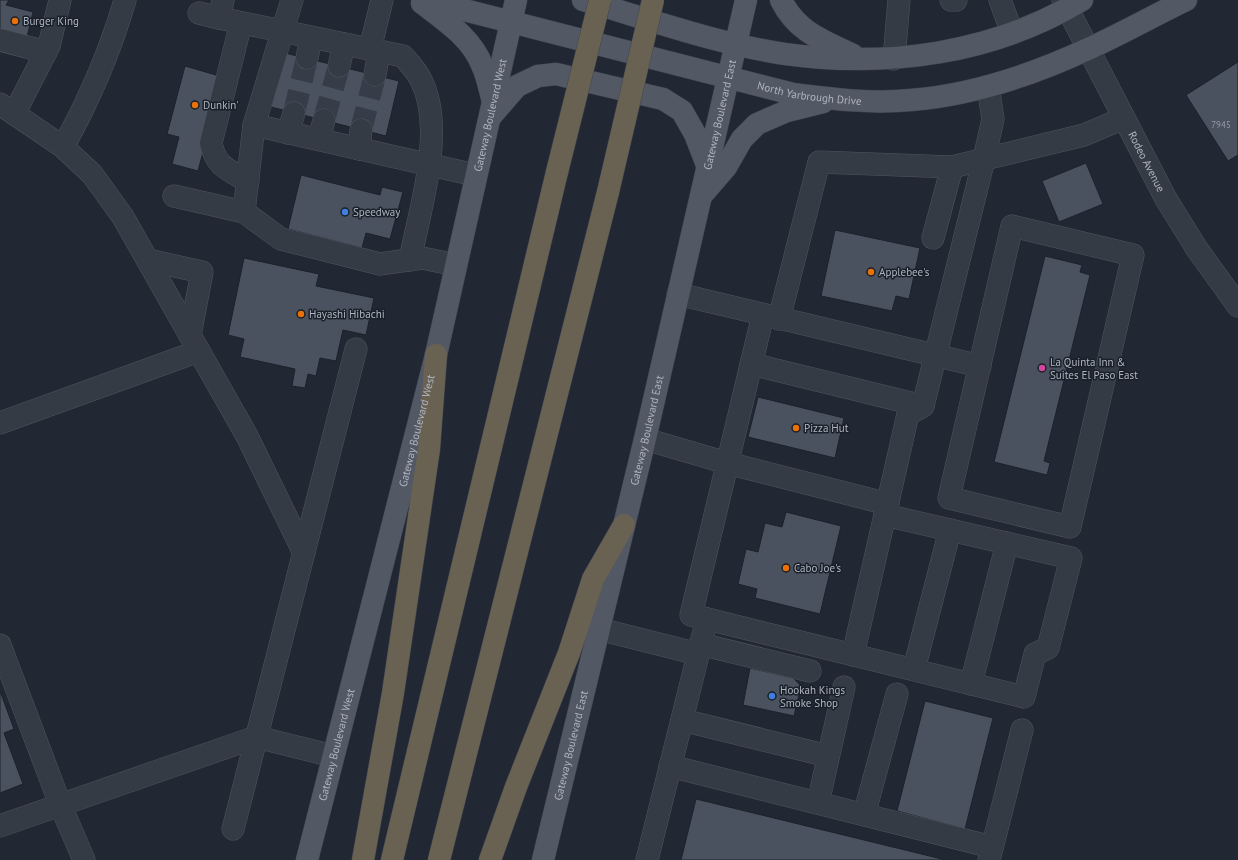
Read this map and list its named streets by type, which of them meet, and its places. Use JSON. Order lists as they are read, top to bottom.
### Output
{
  "streets": {
    "main road": ["North Yarbrough Drive", "Gateway Boulevard East", "Gateway Boulevard West"],
    "street": ["Rodeo Avenue"]
  },
  "crossings": [
    ["North Yarbrough Drive", "Gateway Boulevard East"],
    ["North Yarbrough Drive", "Gateway Boulevard West"],
    ["North Yarbrough Drive", "Rodeo Avenue"]
  ],
  "places": [
    "Burger King",
    "Dunkin'",
    "Speedway",
    "Applebee's",
    "Hayashi Hibachi",
    "La Quinta Inn & Suites El Paso East",
    "Pizza Hut",
    "Cabo Joe's",
    "Hookah Kings Smoke Shop"
  ],
  "house_numbers": ["7945"]
}
